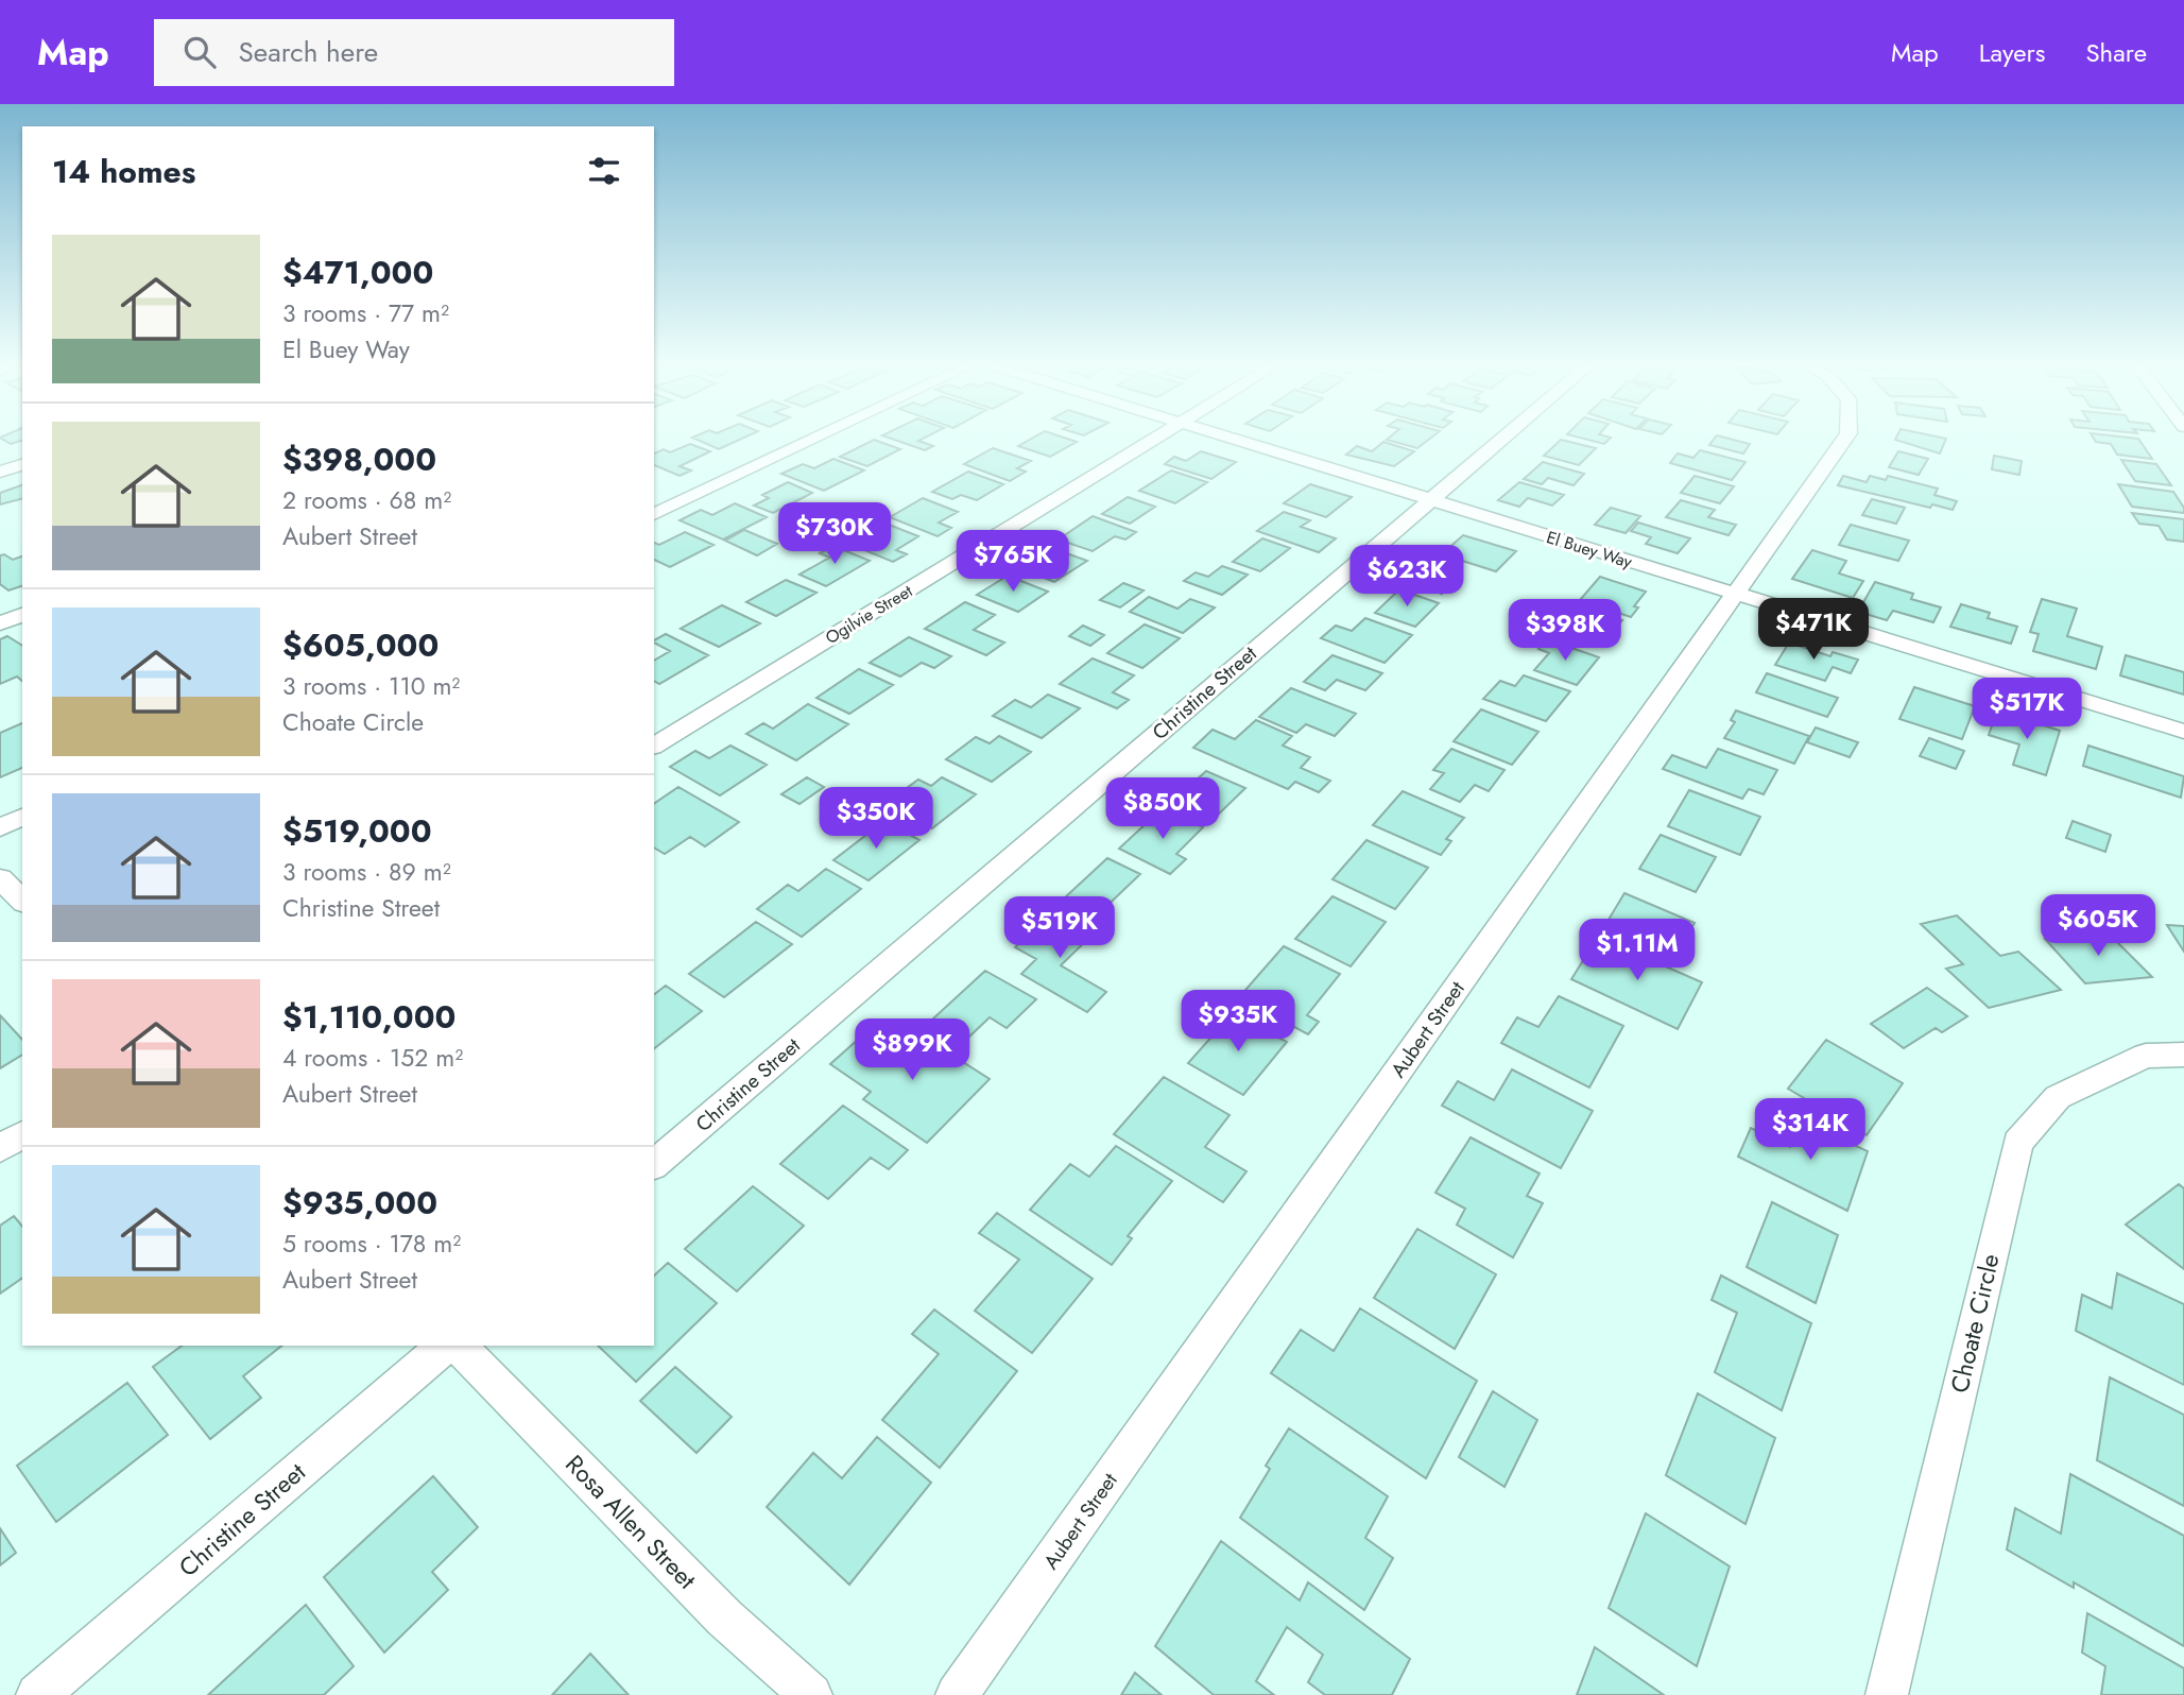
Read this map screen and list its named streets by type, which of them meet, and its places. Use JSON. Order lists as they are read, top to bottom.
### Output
{
  "streets": {
    "street": [
      "El Buey Way",
      "Ogilvie Street",
      "Christine Street",
      "Aubert Street",
      "Choate Circle",
      "Rosa Allen Street"
    ]
  },
  "crossings": [
    ["El Buey Way", "Christine Street"],
    ["El Buey Way", "Aubert Street"]
  ],
  "page": {
    "header": "Map",
    "search": "Search here",
    "nav": ["Map", "Layers", "Share"],
    "heading": "14 homes",
    "list": [
      {
        "name": "$471,000",
        "note": "3 rooms · 77 m² · El Buey Way"
      },
      {
        "name": "$398,000",
        "note": "2 rooms · 68 m² · Aubert Street"
      },
      {
        "name": "$605,000",
        "note": "3 rooms · 110 m² · Choate Circle"
      },
      {
        "name": "$519,000",
        "note": "3 rooms · 89 m² · Christine Street"
      },
      {
        "name": "$1,110,000",
        "note": "4 rooms · 152 m² · Aubert Street"
      },
      {
        "name": "$935,000",
        "note": "5 rooms · 178 m² · Aubert Street"
      }
    ],
    "price": [
      "$730K",
      "$765K",
      "$623K",
      "$471K",
      "$398K",
      "$517K",
      "$850K",
      "$350K",
      "$605K",
      "$519K",
      "$1.11M",
      "$935K",
      "$899K",
      "$314K"
    ]
  }
}
